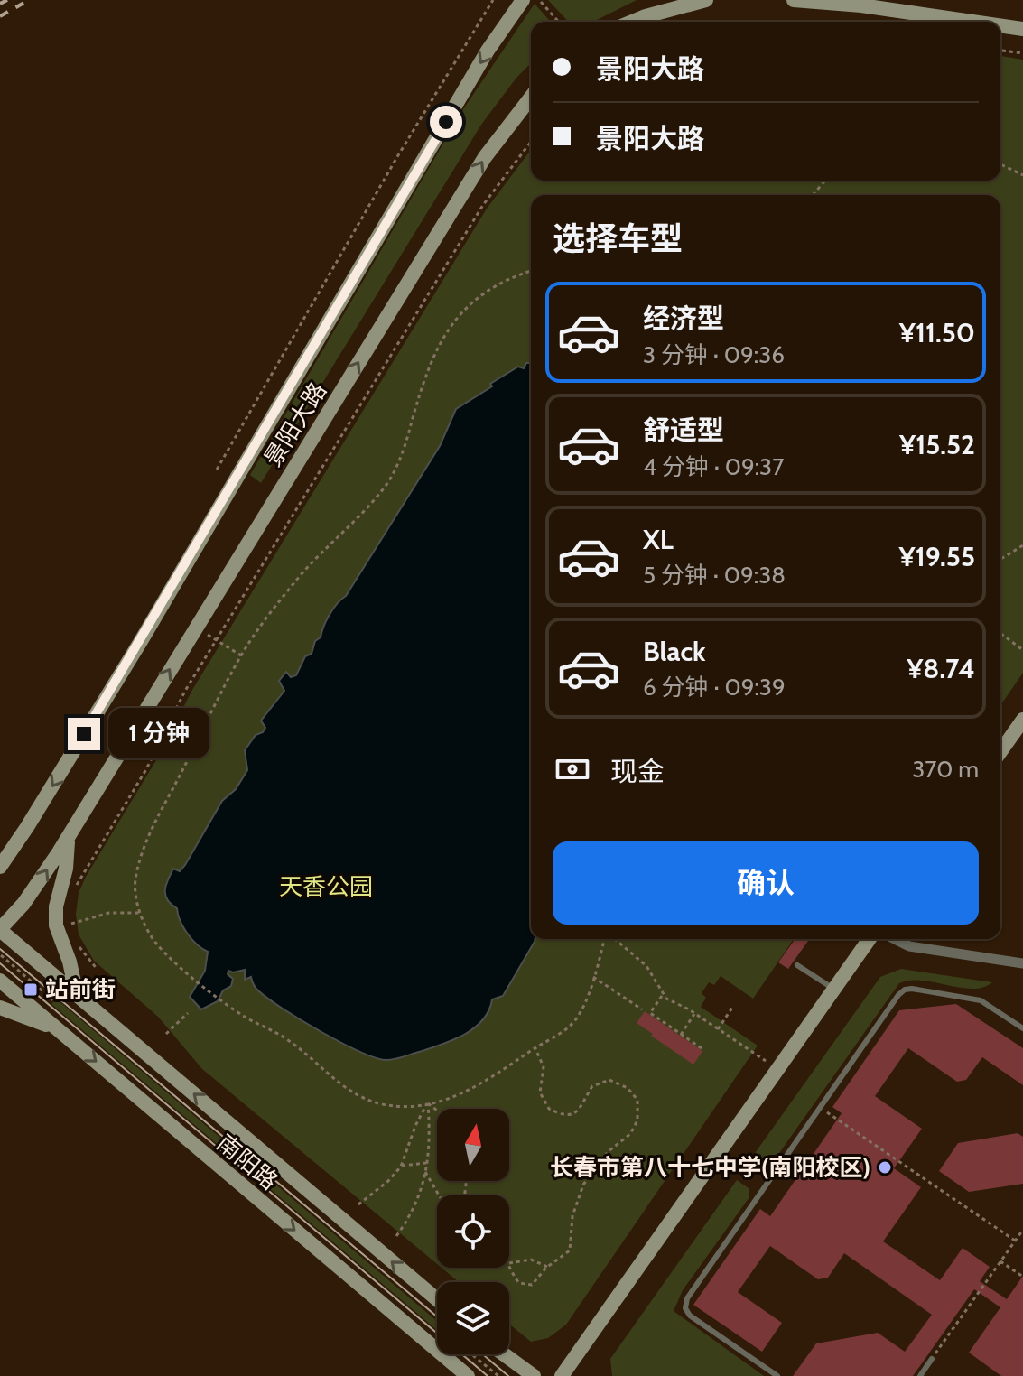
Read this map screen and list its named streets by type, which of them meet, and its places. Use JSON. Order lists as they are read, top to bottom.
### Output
{
  "streets": {
    "main road": ["景阳大路", "南阳路"]
  },
  "crossings": [
    ["景阳大路", "南阳路"]
  ],
  "parks": ["天香公园"],
  "places": {
    "transit": ["站前街"],
    "other": ["长春市第八十七中学(南阳校区)"]
  },
  "north": "top",
  "page": {
    "banner": ["景阳大路", "景阳大路"],
    "heading": "选择车型",
    "list": [
      {
        "name": "经济型",
        "note": "3 分钟 · 09:36",
        "value": "¥11.50"
      },
      {
        "name": "舒适型",
        "note": "4 分钟 · 09:37",
        "value": "¥15.52"
      },
      {
        "name": "XL",
        "note": "5 分钟 · 09:38",
        "value": "¥19.55"
      },
      {
        "name": "Black",
        "note": "6 分钟 · 09:39",
        "value": "¥8.74"
      }
    ],
    "bubble": "1 分钟",
    "pay": ["现金", "370 m"],
    "buttons": "确认"
  }
}
